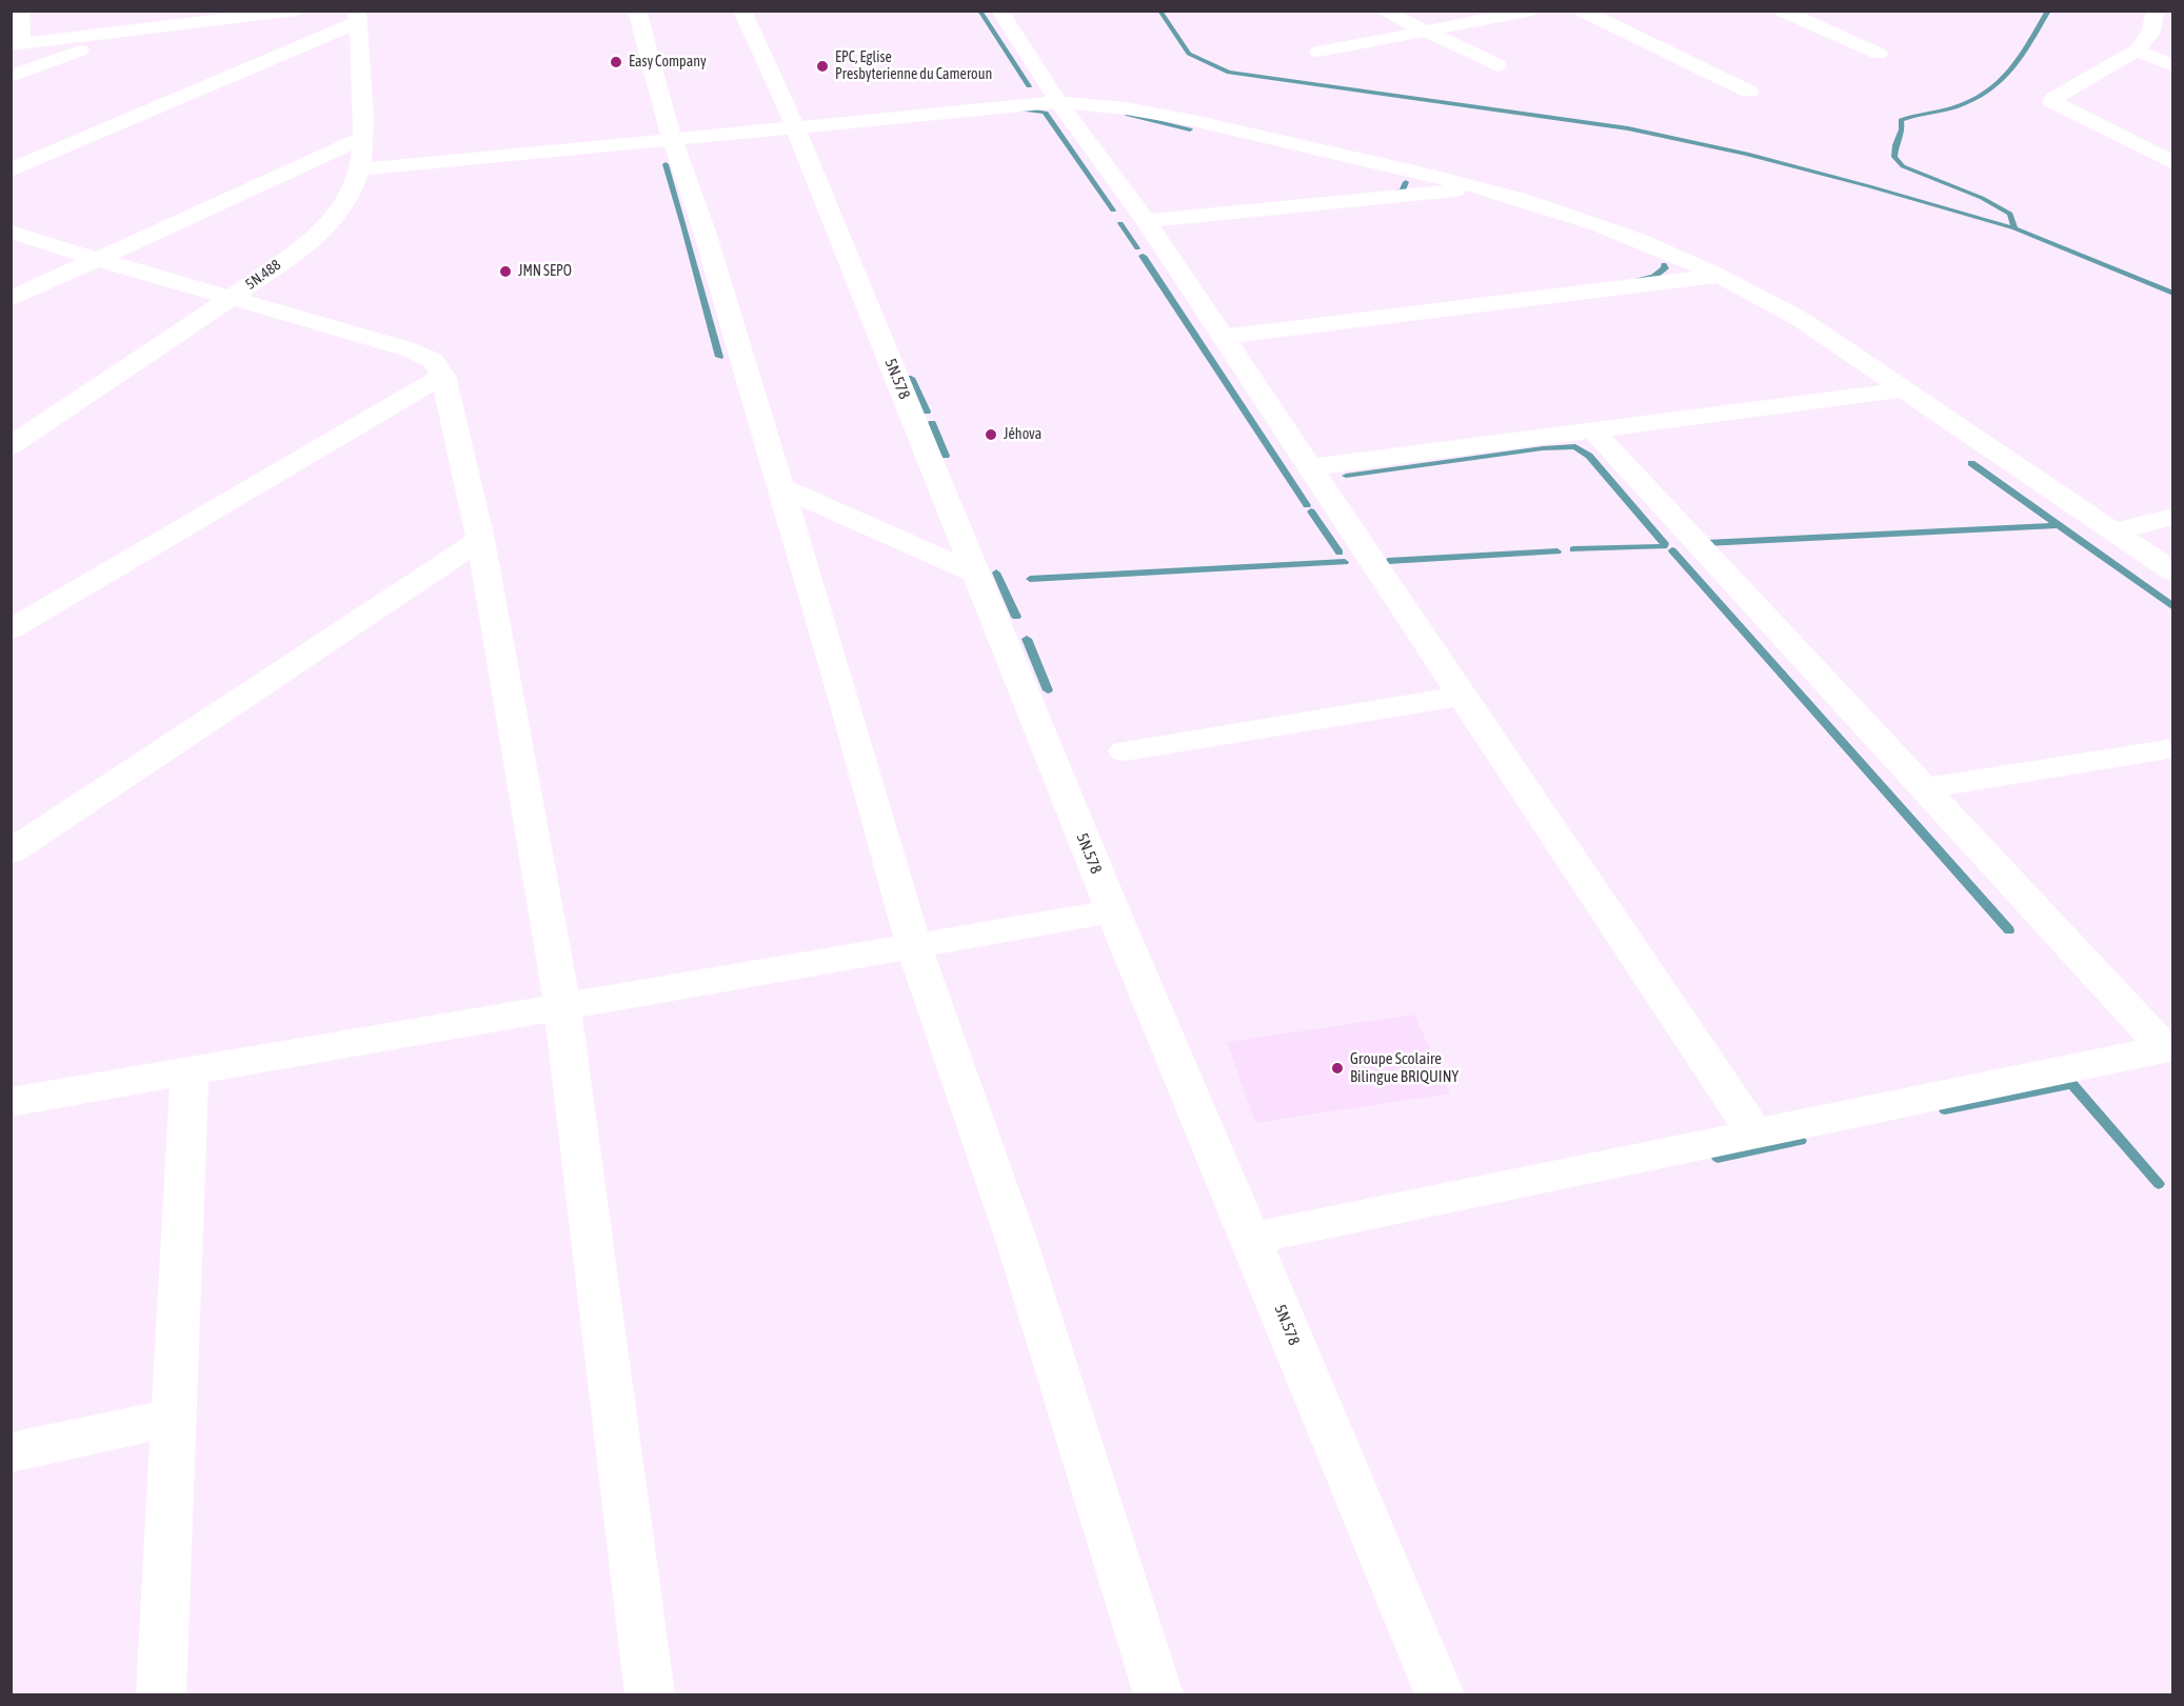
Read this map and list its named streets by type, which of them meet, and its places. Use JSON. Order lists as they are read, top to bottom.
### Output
{
  "streets": {
    "street": ["5N.488", "5N.578"]
  },
  "places": [
    "Easy Company",
    "EPC, Eglise Presbyterienne du Cameroun",
    "JMN SEPO",
    "Jéhova",
    "Groupe Scolaire Bilingue BRIQUINY"
  ]
}
